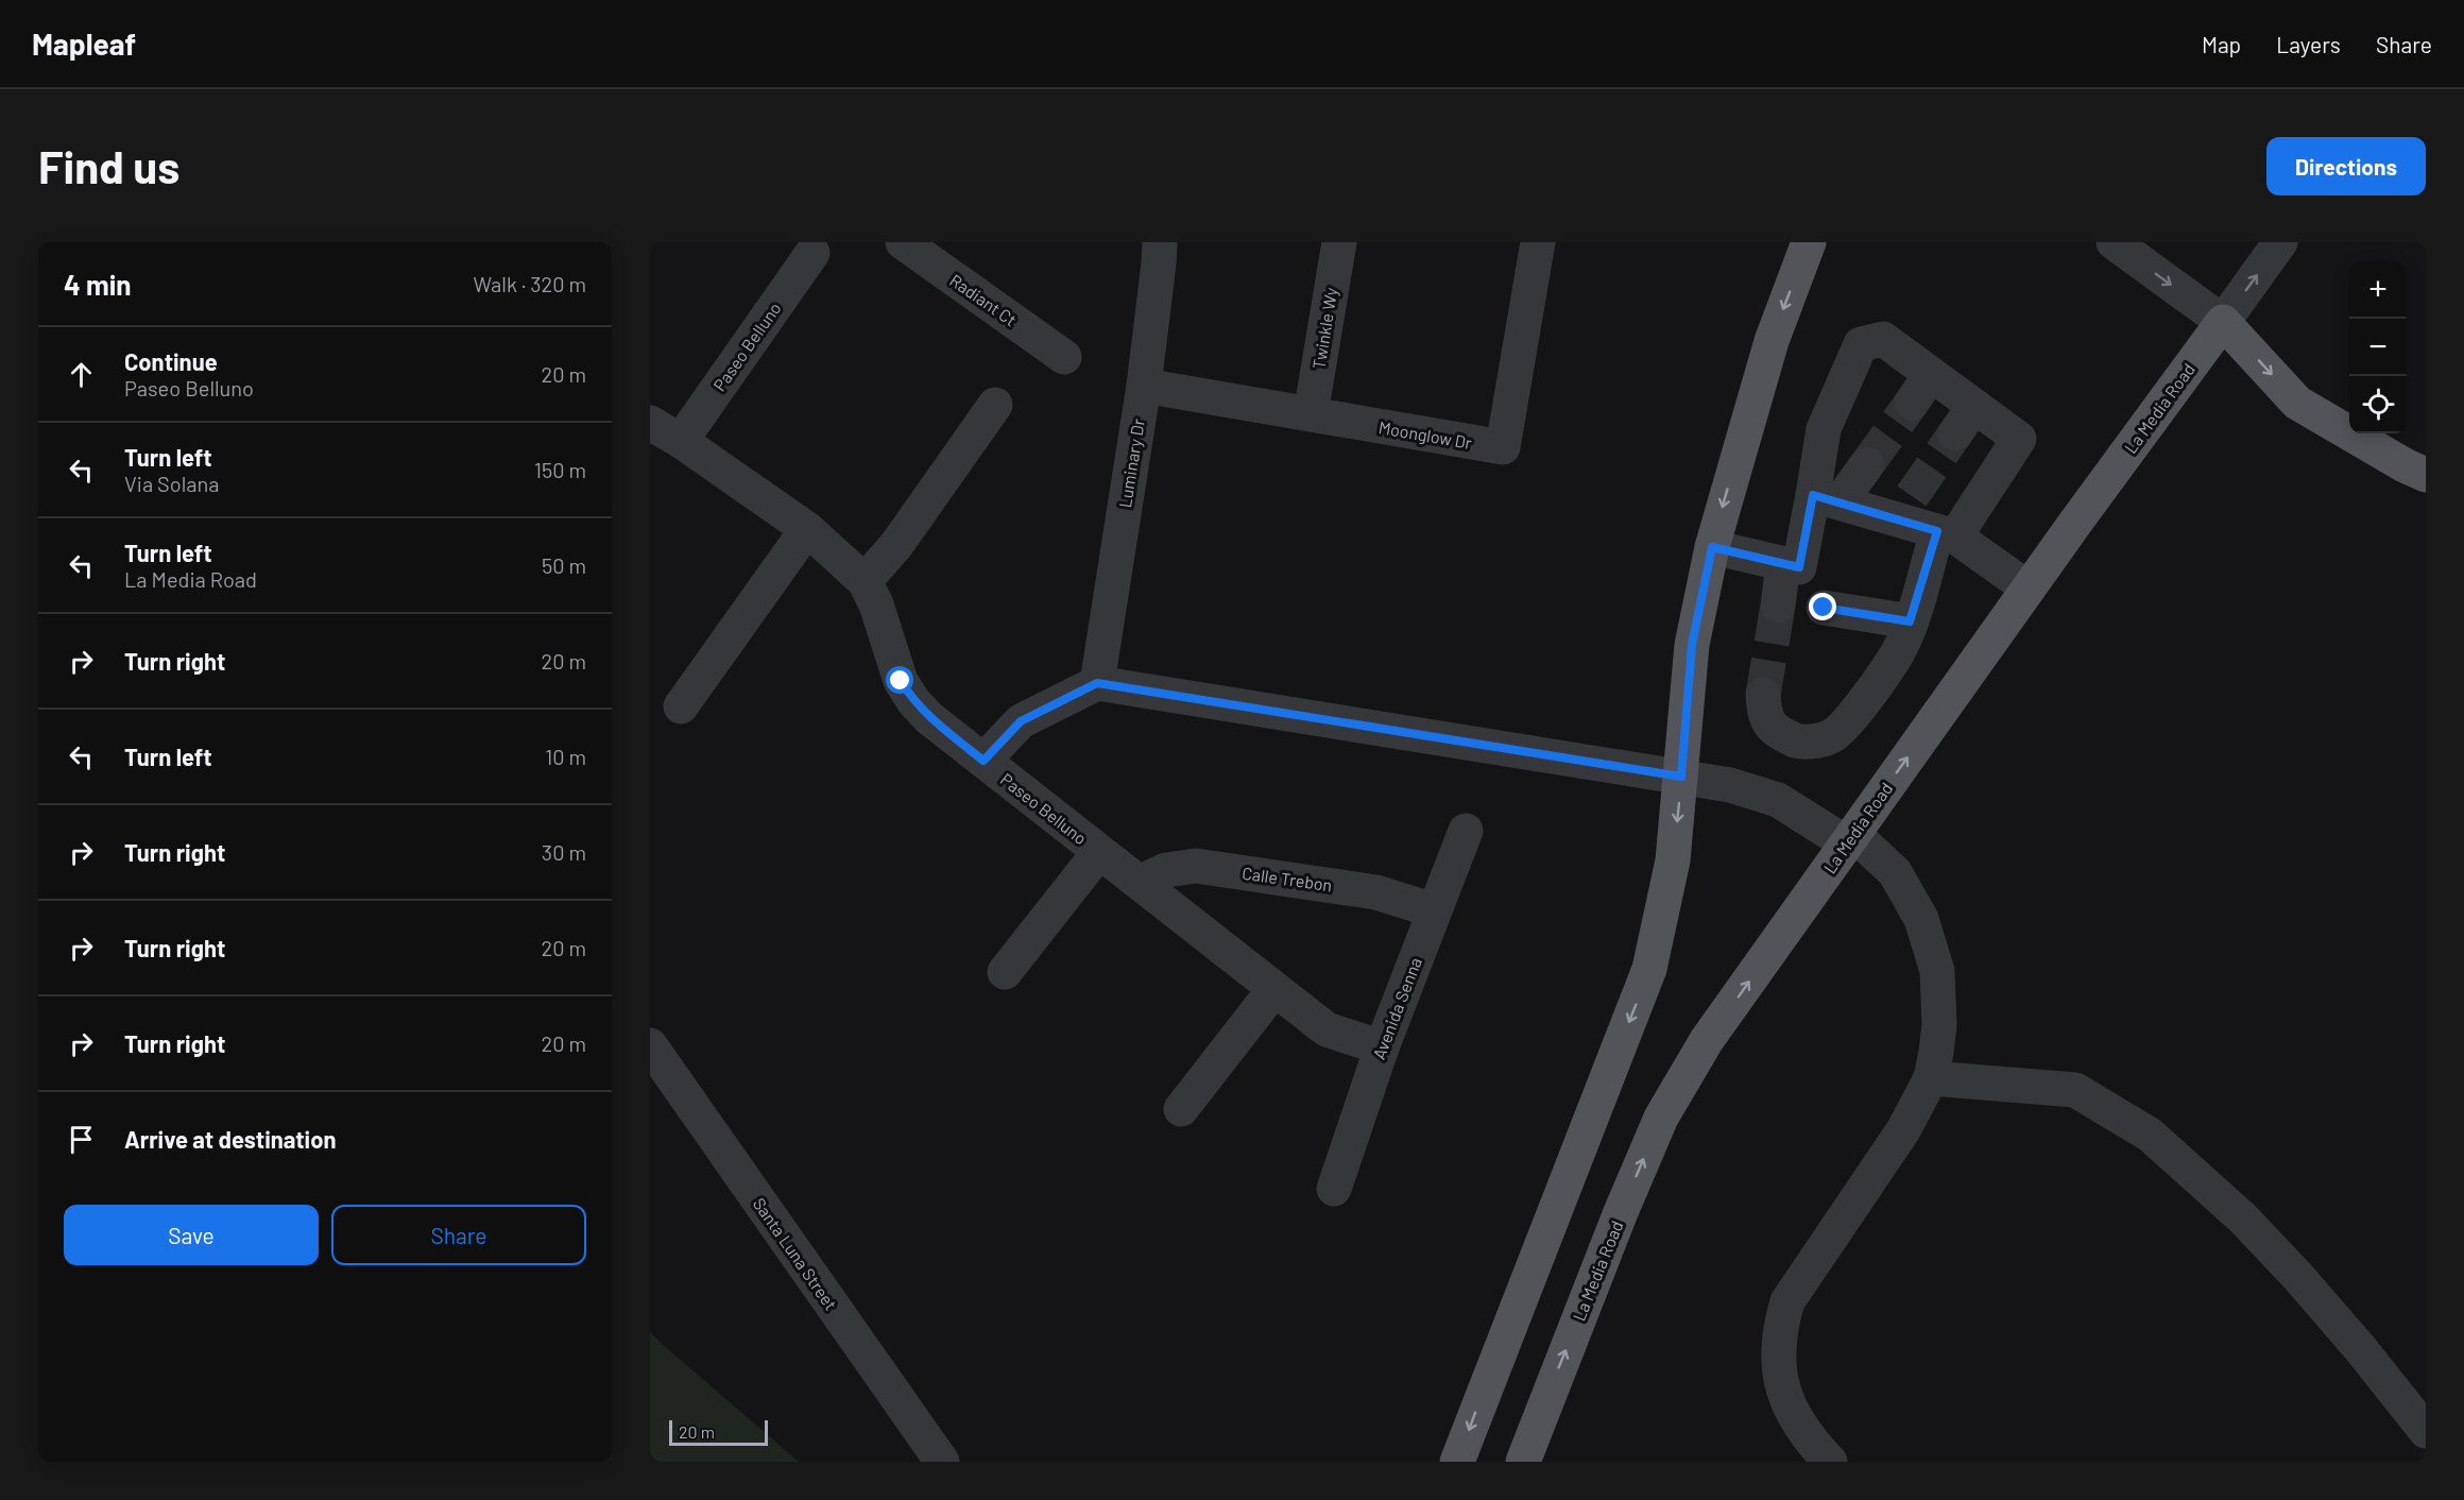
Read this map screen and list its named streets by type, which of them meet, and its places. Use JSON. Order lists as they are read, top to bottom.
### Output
{
  "streets": {
    "main road": ["La Media Road"],
    "street": [
      "Radiant Ct",
      "Twinkle Wy",
      "Paseo Belluno",
      "Moonglow Dr",
      "Luminary Dr",
      "Calle Trebon",
      "Avenida Senna",
      "Santa Luna Street"
    ]
  },
  "crossings": [
    ["Twinkle Wy", "Moonglow Dr"],
    ["Paseo Belluno", "Calle Trebon"],
    ["Paseo Belluno", "Avenida Senna"],
    ["Moonglow Dr", "Luminary Dr"],
    ["Calle Trebon", "Avenida Senna"]
  ],
  "one_way": ["La Media Road"],
  "scale_bar": "20 m",
  "page": {
    "header": "Mapleaf",
    "nav": ["Map", "Layers", "Share"],
    "buttons": [
      "Directions",
      ["Save", "Share"]
    ],
    "title": "Find us",
    "heading": ["4 min", "Walk · 320 m"],
    "map_buttons": ["+", "−"],
    "list": [
      ["Continue", "Paseo Belluno", "20 m"],
      ["Turn left", "Via Solana", "150 m"],
      ["Turn left", "La Media Road", "50 m"],
      ["Turn right", "20 m"],
      ["Turn left", "10 m"],
      ["Turn right", "30 m"],
      ["Turn right", "20 m"],
      ["Turn right", "20 m"],
      "Arrive at destination"
    ],
    "scale": "20 m"
  }
}
